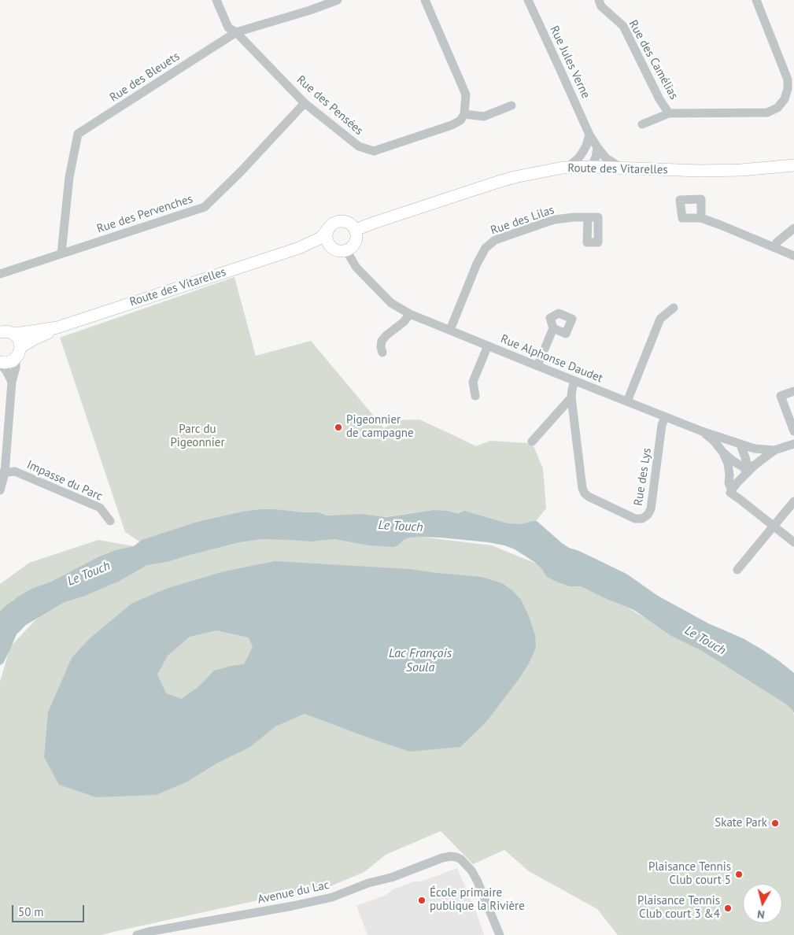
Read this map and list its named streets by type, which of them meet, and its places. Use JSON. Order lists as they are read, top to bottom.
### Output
{
  "streets": {
    "main road": ["Route des Vitarelles"],
    "street": [
      "Rue des Camélias",
      "Rue Jules Verne",
      "Rue des Bleuets",
      "Rue des Pensées",
      "Rue des Pervenches",
      "Rue des Lilas",
      "Rue Alphonse Daudet",
      "Rue des Lys",
      "Impasse du Parc",
      "Avenue du Lac"
    ]
  },
  "crossings": [
    ["Rue Jules Verne", "Route des Vitarelles"],
    ["Rue des Bleuets", "Rue des Pensées"],
    ["Rue des Bleuets", "Rue des Pervenches"],
    ["Rue des Pensées", "Rue des Pervenches"],
    ["Route des Vitarelles", "Rue Alphonse Daudet"],
    ["Rue des Lilas", "Rue Alphonse Daudet"],
    ["Rue Alphonse Daudet", "Rue des Lys"]
  ],
  "water": ["Le Touch", "Lac François Soula"],
  "parks": ["Parc du Pigeonnier"],
  "places": [
    "Pigeonnier de campagne",
    "Skate Park",
    "Plaisance Tennis Club court 5",
    "École primaire publique la Rivière",
    "Plaisance Tennis Club court 3 &4"
  ],
  "scale_bar": "50 m",
  "north": "bottom"
}
